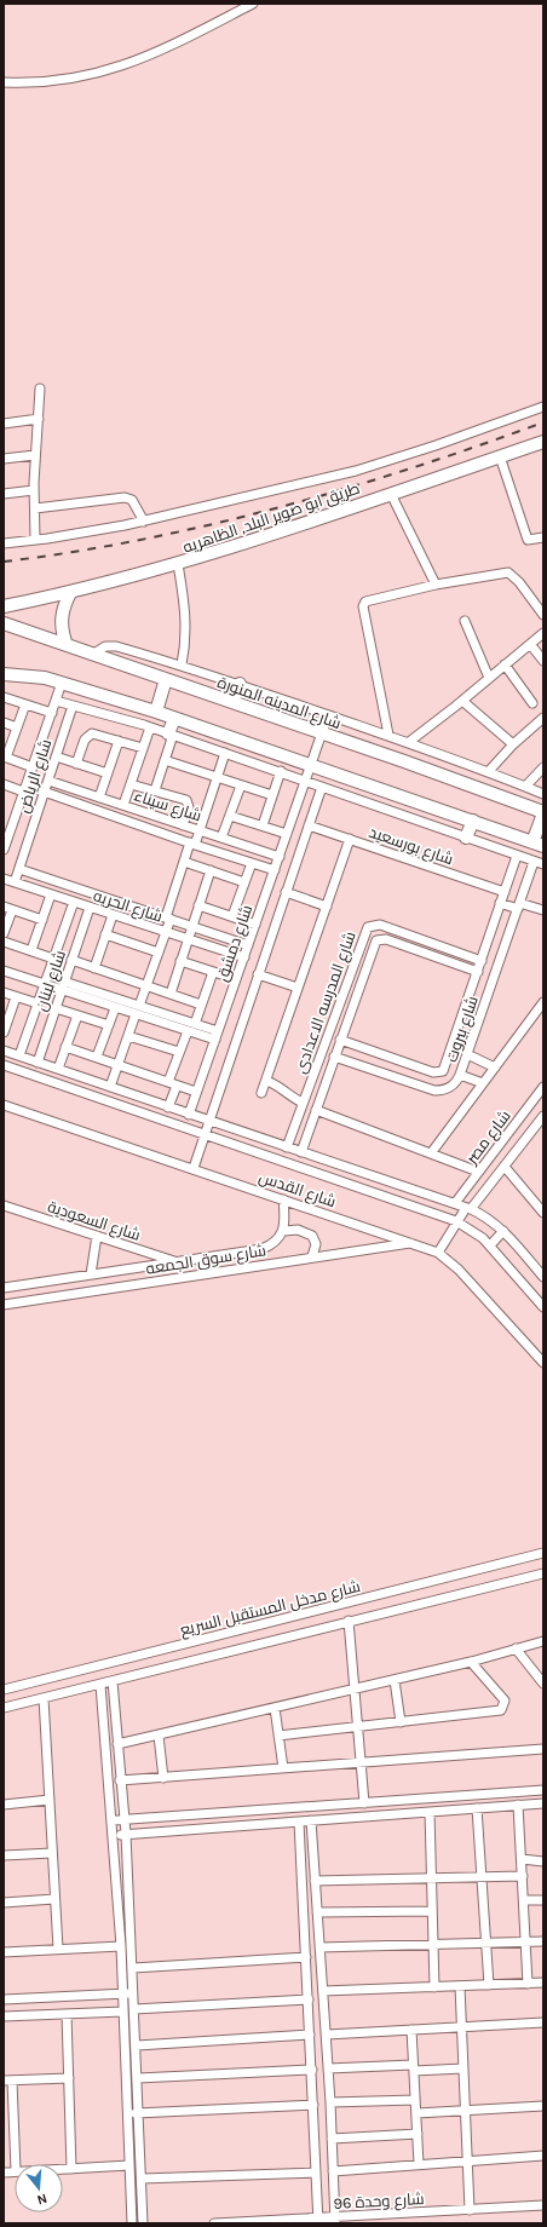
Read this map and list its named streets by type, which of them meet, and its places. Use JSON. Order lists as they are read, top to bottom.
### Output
{
  "streets": {
    "main road": ["طريق ابو صوير البلد, الظاهريه", "شارع المدينه المنورة"],
    "street": [
      "شارع الرياض",
      "شارع سيناء",
      "شارع بورسعيد",
      "شارع الحريه",
      "شارع دمشق",
      "شارع لبنان",
      "شارع المدرسه الاعدادى",
      "شارع بيروت",
      "شارع مصر",
      "شارع القدس",
      "شارع السعودية",
      "شارع سوق الجمعه",
      "شارع مدخل المستقبل السريع",
      "شارع وحدة 96"
    ]
  },
  "crossings": [
    ["شارع المدينه المنورة", "شارع دمشق"],
    ["شارع الرياض", "شارع سيناء"],
    ["شارع الرياض", "شارع الحريه"],
    ["شارع سيناء", "شارع دمشق"],
    ["شارع بورسعيد", "شارع دمشق"],
    ["شارع بورسعيد", "شارع بيروت"],
    ["شارع الحريه", "شارع دمشق"],
    ["شارع الحريه", "شارع لبنان"],
    ["شارع دمشق", "شارع القدس"],
    ["شارع لبنان", "شارع القدس"],
    ["شارع المدرسه الاعدادى", "شارع بيروت"],
    ["شارع مصر", "شارع القدس"],
    ["شارع القدس", "شارع سوق الجمعه"],
    ["شارع السعودية", "شارع سوق الجمعه"]
  ],
  "north": "bottom"
}
